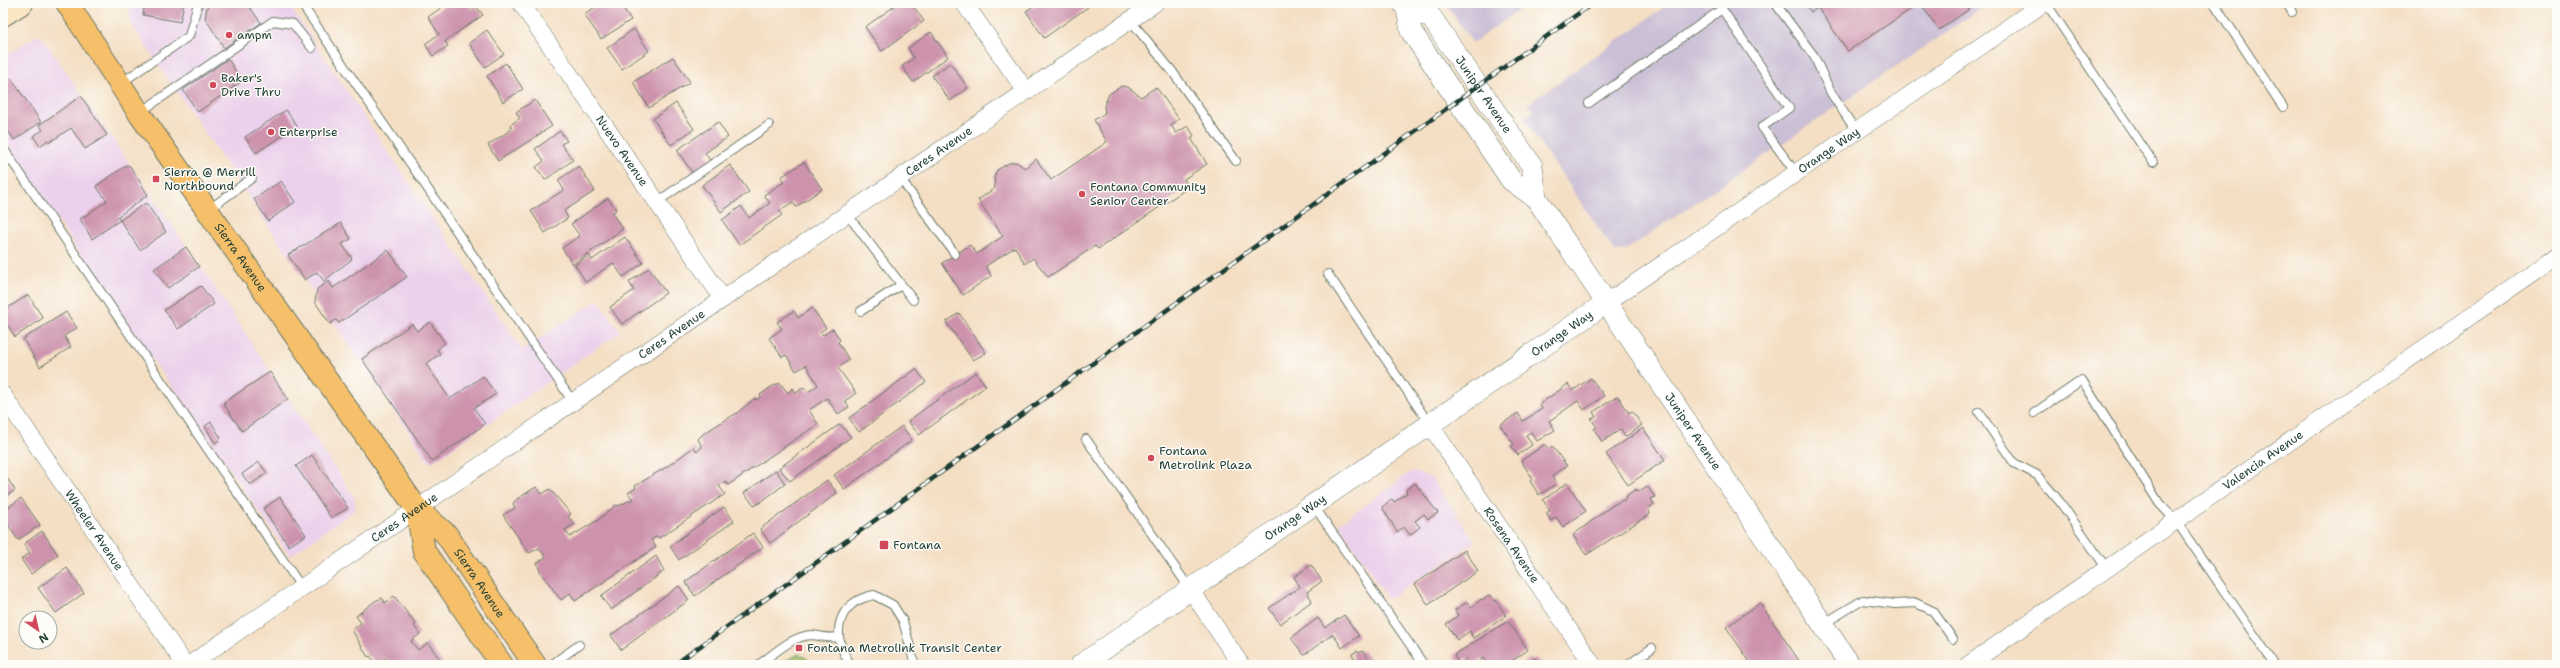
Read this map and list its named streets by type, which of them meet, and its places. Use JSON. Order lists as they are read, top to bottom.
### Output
{
  "streets": {
    "main road": ["Sierra Avenue"],
    "street": [
      "Juniper Avenue",
      "Orange Way",
      "Nuevo Avenue",
      "Ceres Avenue",
      "Valencia Avenue",
      "Wheeler Avenue",
      "Rosena Avenue"
    ]
  },
  "crossings": [
    ["Juniper Avenue", "Orange Way"],
    ["Orange Way", "Rosena Avenue"],
    ["Nuevo Avenue", "Ceres Avenue"],
    ["Ceres Avenue", "Sierra Avenue"]
  ],
  "places": {
    "other": [
      "ampm",
      "Baker's Drive Thru",
      "Enterprise",
      "Fontana Community Senior Center",
      "Fontana Metrolink Plaza"
    ],
    "transit": ["Sierra @ Merrill Northbound", "Fontana", "Fontana Metrolink Transit Center"]
  },
  "north": "bottom right"
}
